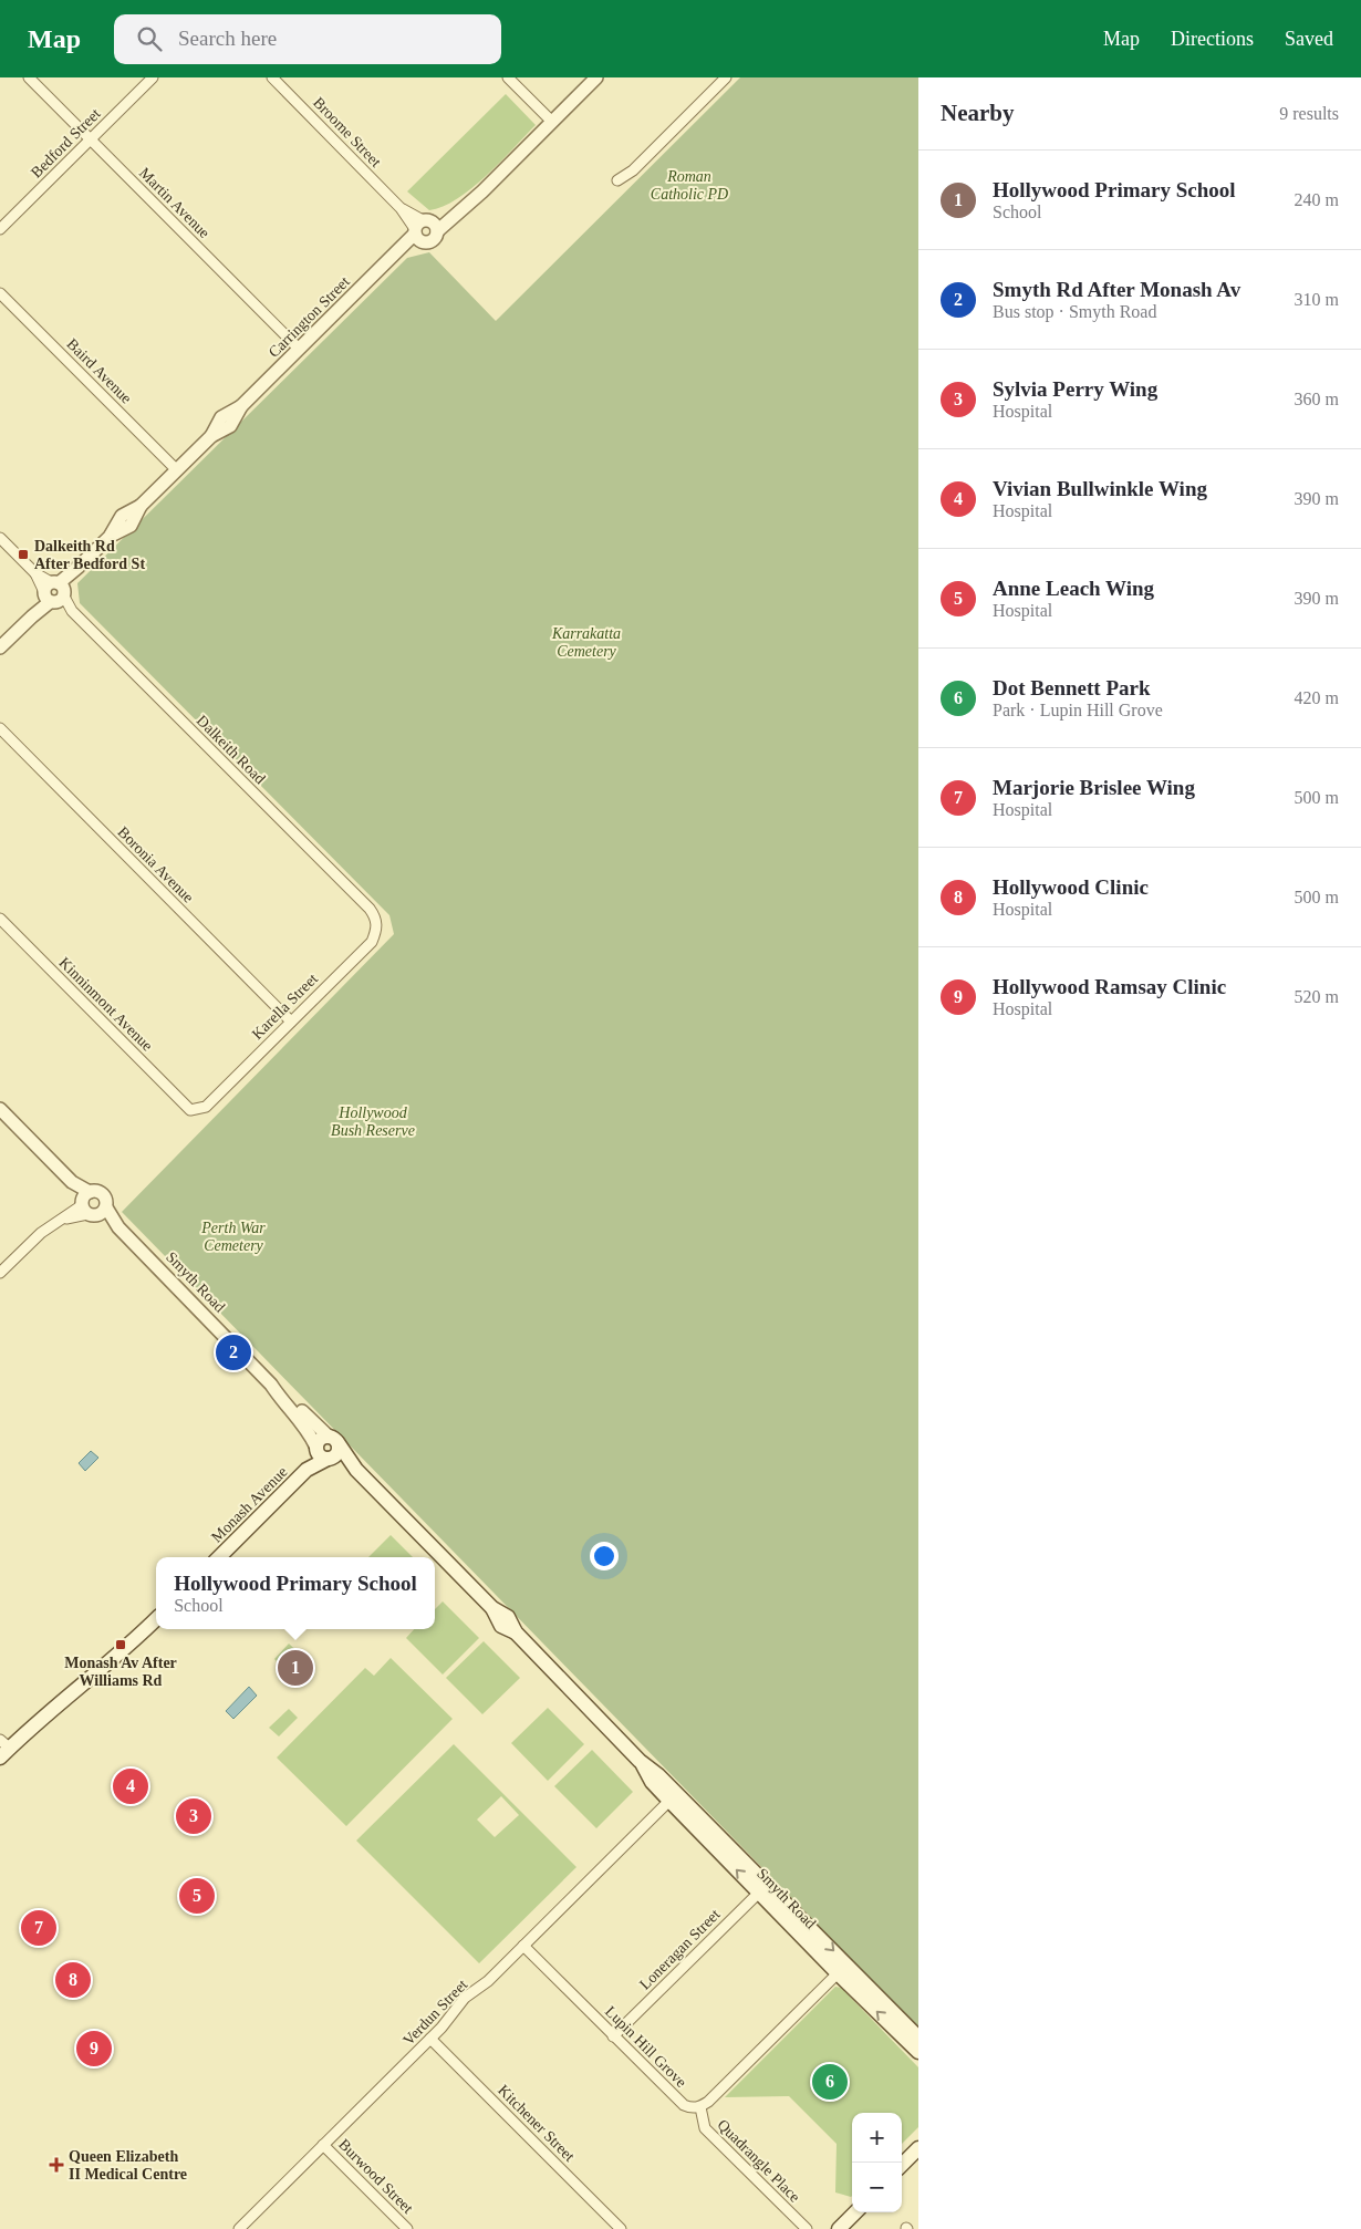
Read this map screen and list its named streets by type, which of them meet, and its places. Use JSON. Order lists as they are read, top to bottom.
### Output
{
  "streets": {
    "main road": ["Smyth Road", "Monash Avenue"],
    "street": [
      "Broome Street",
      "Bedford Street",
      "Martin Avenue",
      "Carrington Street",
      "Baird Avenue",
      "Dalkeith Road",
      "Boronia Avenue",
      "Kinninmont Avenue",
      "Karella Street",
      "Loneragan Street",
      "Verdun Street",
      "Lupin Hill Grove",
      "Kitchener Street",
      "Quadrangle Place",
      "Burwood Street"
    ]
  },
  "crossings": [
    ["Broome Street", "Carrington Street"],
    ["Bedford Street", "Martin Avenue"],
    ["Martin Avenue", "Carrington Street"],
    ["Carrington Street", "Baird Avenue"],
    ["Carrington Street", "Dalkeith Road"],
    ["Dalkeith Road", "Karella Street"],
    ["Boronia Avenue", "Karella Street"],
    ["Kinninmont Avenue", "Karella Street"],
    ["Smyth Road", "Monash Avenue"],
    ["Smyth Road", "Loneragan Street"],
    ["Smyth Road", "Verdun Street"],
    ["Loneragan Street", "Lupin Hill Grove"],
    ["Verdun Street", "Lupin Hill Grove"],
    ["Verdun Street", "Kitchener Street"],
    ["Verdun Street", "Burwood Street"],
    ["Lupin Hill Grove", "Quadrangle Place"]
  ],
  "parks": [
    "Roman Catholic PD",
    "Karrakatta Cemetery",
    "Hollywood Bush Reserve",
    "Perth War Cemetery"
  ],
  "places": {
    "transit": ["Dalkeith Rd After Bedford St", "Monash Av After Williams Rd"],
    "health": ["Queen Elizabeth II Medical Centre"]
  },
  "page": {
    "header": "Map",
    "search": "Search here",
    "nav": ["Map", "Directions", "Saved"],
    "heading": ["Nearby", "9 results"],
    "list": [
      {
        "mark": "1",
        "name": "Hollywood Primary School",
        "note": "School",
        "value": "240 m"
      },
      {
        "mark": "2",
        "name": "Smyth Rd After Monash Av",
        "note": "Bus stop · Smyth Road",
        "value": "310 m"
      },
      {
        "mark": "3",
        "name": "Sylvia Perry Wing",
        "note": "Hospital",
        "value": "360 m"
      },
      {
        "mark": "4",
        "name": "Vivian Bullwinkle Wing",
        "note": "Hospital",
        "value": "390 m"
      },
      {
        "mark": "5",
        "name": "Anne Leach Wing",
        "note": "Hospital",
        "value": "390 m"
      },
      {
        "mark": "6",
        "name": "Dot Bennett Park",
        "note": "Park · Lupin Hill Grove",
        "value": "420 m"
      },
      {
        "mark": "7",
        "name": "Marjorie Brislee Wing",
        "note": "Hospital",
        "value": "500 m"
      },
      {
        "mark": "8",
        "name": "Hollywood Clinic",
        "note": "Hospital",
        "value": "500 m"
      },
      {
        "mark": "9",
        "name": "Hollywood Ramsay Clinic",
        "note": "Hospital",
        "value": "520 m"
      }
    ],
    "pins": [
      "2",
      "1",
      "4",
      "3",
      "5",
      "7",
      "8",
      "9",
      "6"
    ],
    "popup": ["Hollywood Primary School", "School"],
    "map_buttons": ["+", "−"]
  }
}
